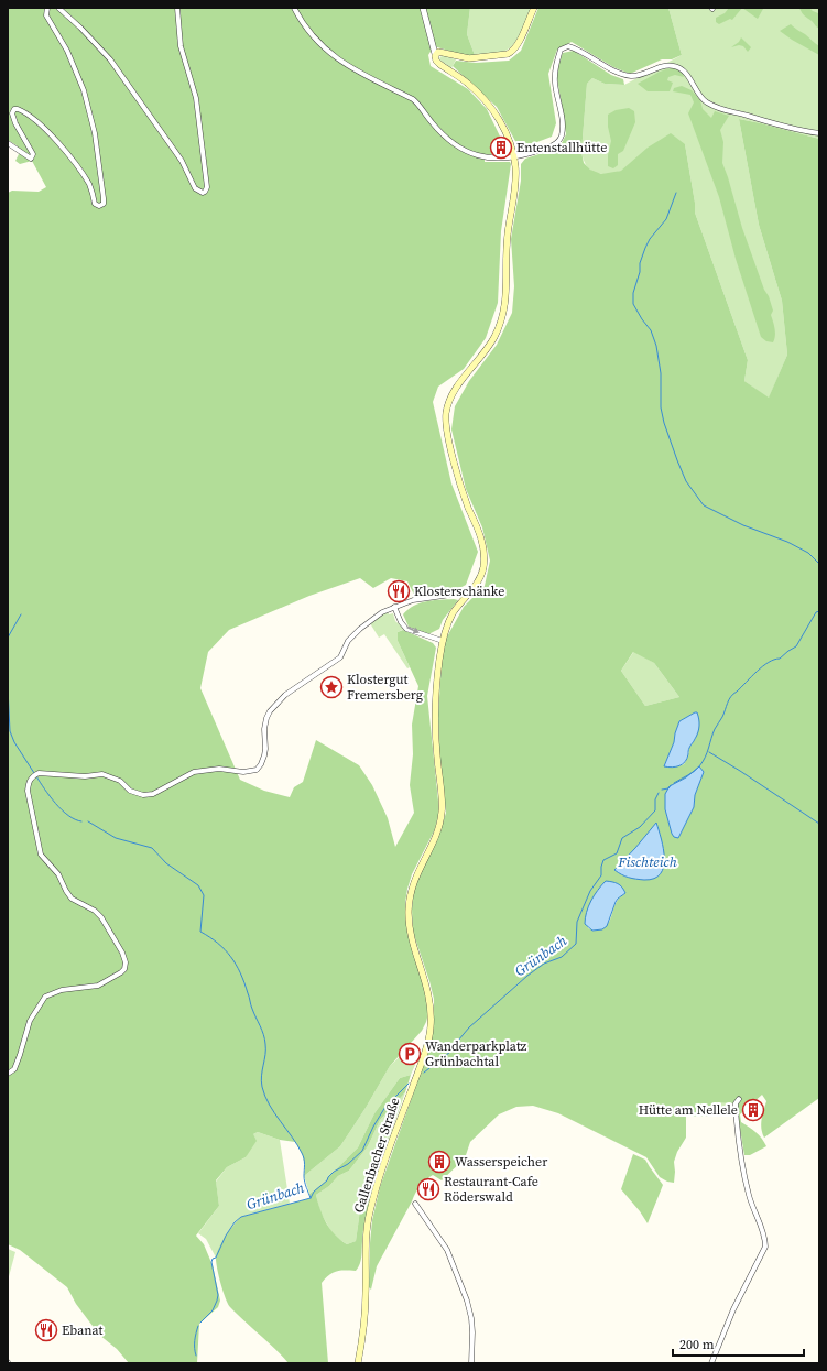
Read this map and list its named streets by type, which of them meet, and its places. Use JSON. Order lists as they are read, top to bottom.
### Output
{
  "streets": {
    "main road": ["Gallenbacher Straße"]
  },
  "water": ["Fischteich", "Grünbach"],
  "places": {
    "building": ["Entenstallhütte", "Hütte am Nellele", "Wasserspeicher"],
    "restaurant": ["Klosterschänke", "Restaurant-Cafe Röderswald", "Ebanat"],
    "place": ["Klostergut Fremersberg"],
    "parking": ["Wanderparkplatz Grünbachtal"]
  },
  "scale_bar": "200 m"
}
